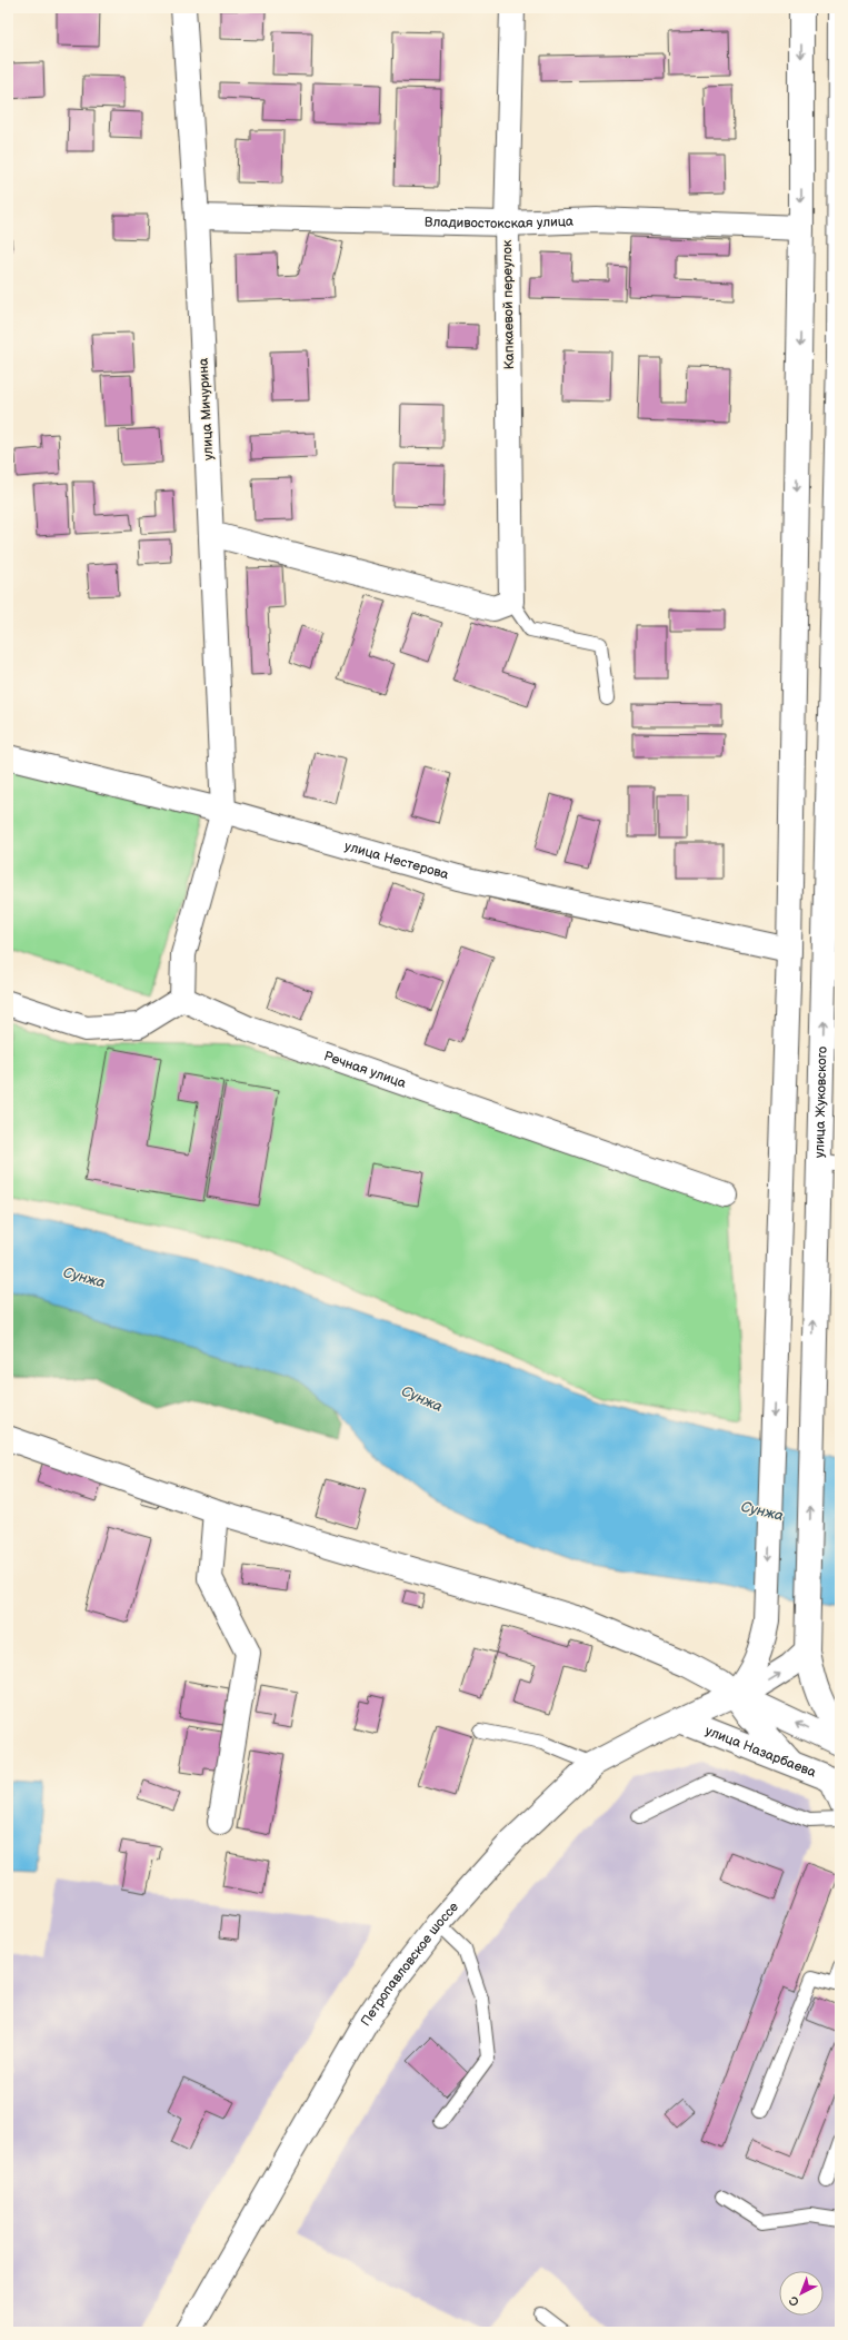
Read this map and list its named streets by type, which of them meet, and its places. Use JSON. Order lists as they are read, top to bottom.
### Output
{
  "streets": {
    "street": [
      "Владивостокская улица",
      "Капкаевой переулок",
      "улица Мичурина",
      "улица Нестерова",
      "Речная улица",
      "улица Жуковского",
      "улица Назарбаева",
      "Петропавловское шоссе"
    ]
  },
  "crossings": [
    ["Владивостокская улица", "Капкаевой переулок"],
    ["Владивостокская улица", "улица Мичурина"],
    ["улица Мичурина", "улица Нестерова"],
    ["улица Мичурина", "Речная улица"],
    ["улица Жуковского", "Петропавловское шоссе"],
    ["улица Назарбаева", "Петропавловское шоссе"]
  ],
  "water": ["Сунжа"],
  "north": "bottom left"
}
